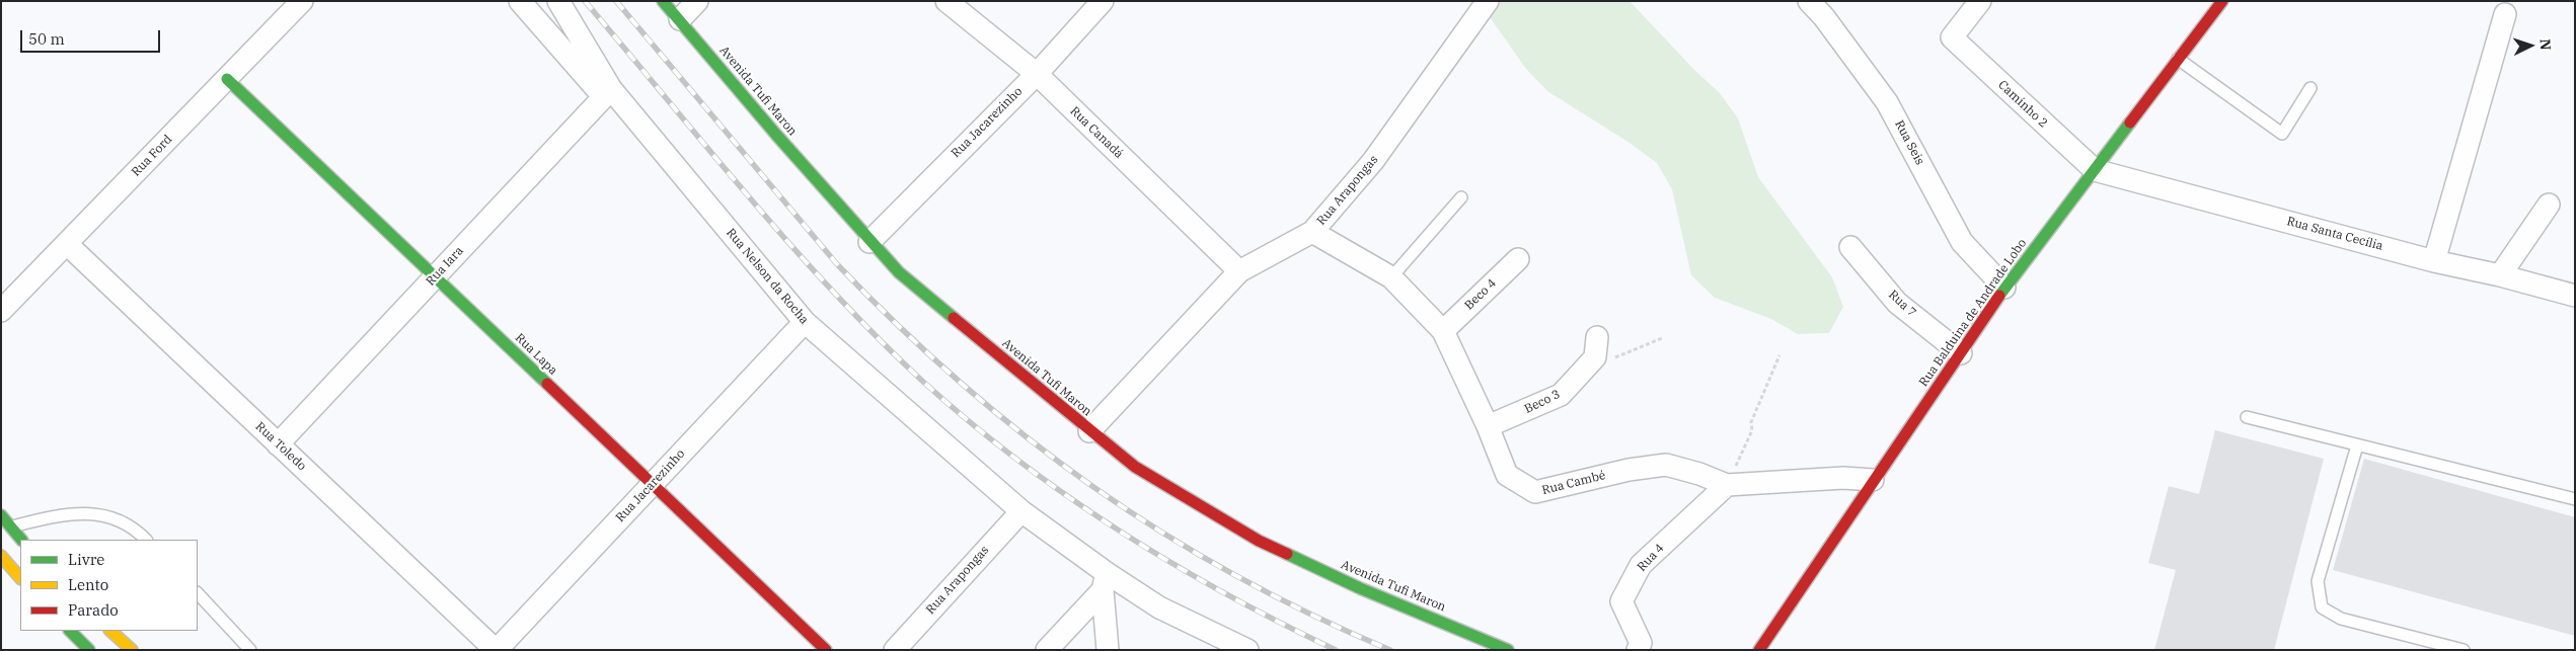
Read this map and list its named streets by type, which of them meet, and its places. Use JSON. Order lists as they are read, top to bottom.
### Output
{
  "streets": {
    "main road": ["Avenida Tufi Maron", "Rua Balduina de Andrade Lobo", "Rua Lapa"],
    "street": [
      "Caminho 2",
      "Rua Jacarezinho",
      "Rua Canadá",
      "Rua Seis",
      "Rua Ford",
      "Rua Arapongas",
      "Rua Santa Cecília",
      "Rua Iara",
      "Rua Nelson da Rocha",
      "Beco 4",
      "Rua 7",
      "Beco 3",
      "Rua Toledo",
      "Rua Cambé",
      "Rua 4"
    ]
  },
  "crossings": [
    ["Avenida Tufi Maron", "Rua Jacarezinho"],
    ["Avenida Tufi Maron", "Rua Arapongas"],
    ["Caminho 2", "Rua Santa Cecília"],
    ["Caminho 2", "Rua Balduina de Andrade Lobo"],
    ["Rua Jacarezinho", "Rua Canadá"],
    ["Rua Jacarezinho", "Rua Nelson da Rocha"],
    ["Rua Jacarezinho", "Rua Lapa"],
    ["Rua Jacarezinho", "Rua Toledo"],
    ["Rua Canadá", "Rua Arapongas"],
    ["Rua Seis", "Rua Balduina de Andrade Lobo"],
    ["Rua Ford", "Rua Lapa"],
    ["Rua Ford", "Rua Toledo"],
    ["Rua Arapongas", "Rua Nelson da Rocha"],
    ["Rua Arapongas", "Rua Cambé"],
    ["Rua Santa Cecília", "Rua Balduina de Andrade Lobo"],
    ["Rua Iara", "Rua Nelson da Rocha"],
    ["Rua Iara", "Rua Lapa"],
    ["Rua Iara", "Rua Toledo"],
    ["Beco 4", "Rua Cambé"],
    ["Rua 7", "Rua Balduina de Andrade Lobo"],
    ["Rua Balduina de Andrade Lobo", "Rua Cambé"],
    ["Beco 3", "Rua Cambé"],
    ["Rua Cambé", "Rua 4"]
  ],
  "legend": ["Livre", "Lento", "Parado"],
  "scale_bar": "50 m",
  "north": "right"
}
